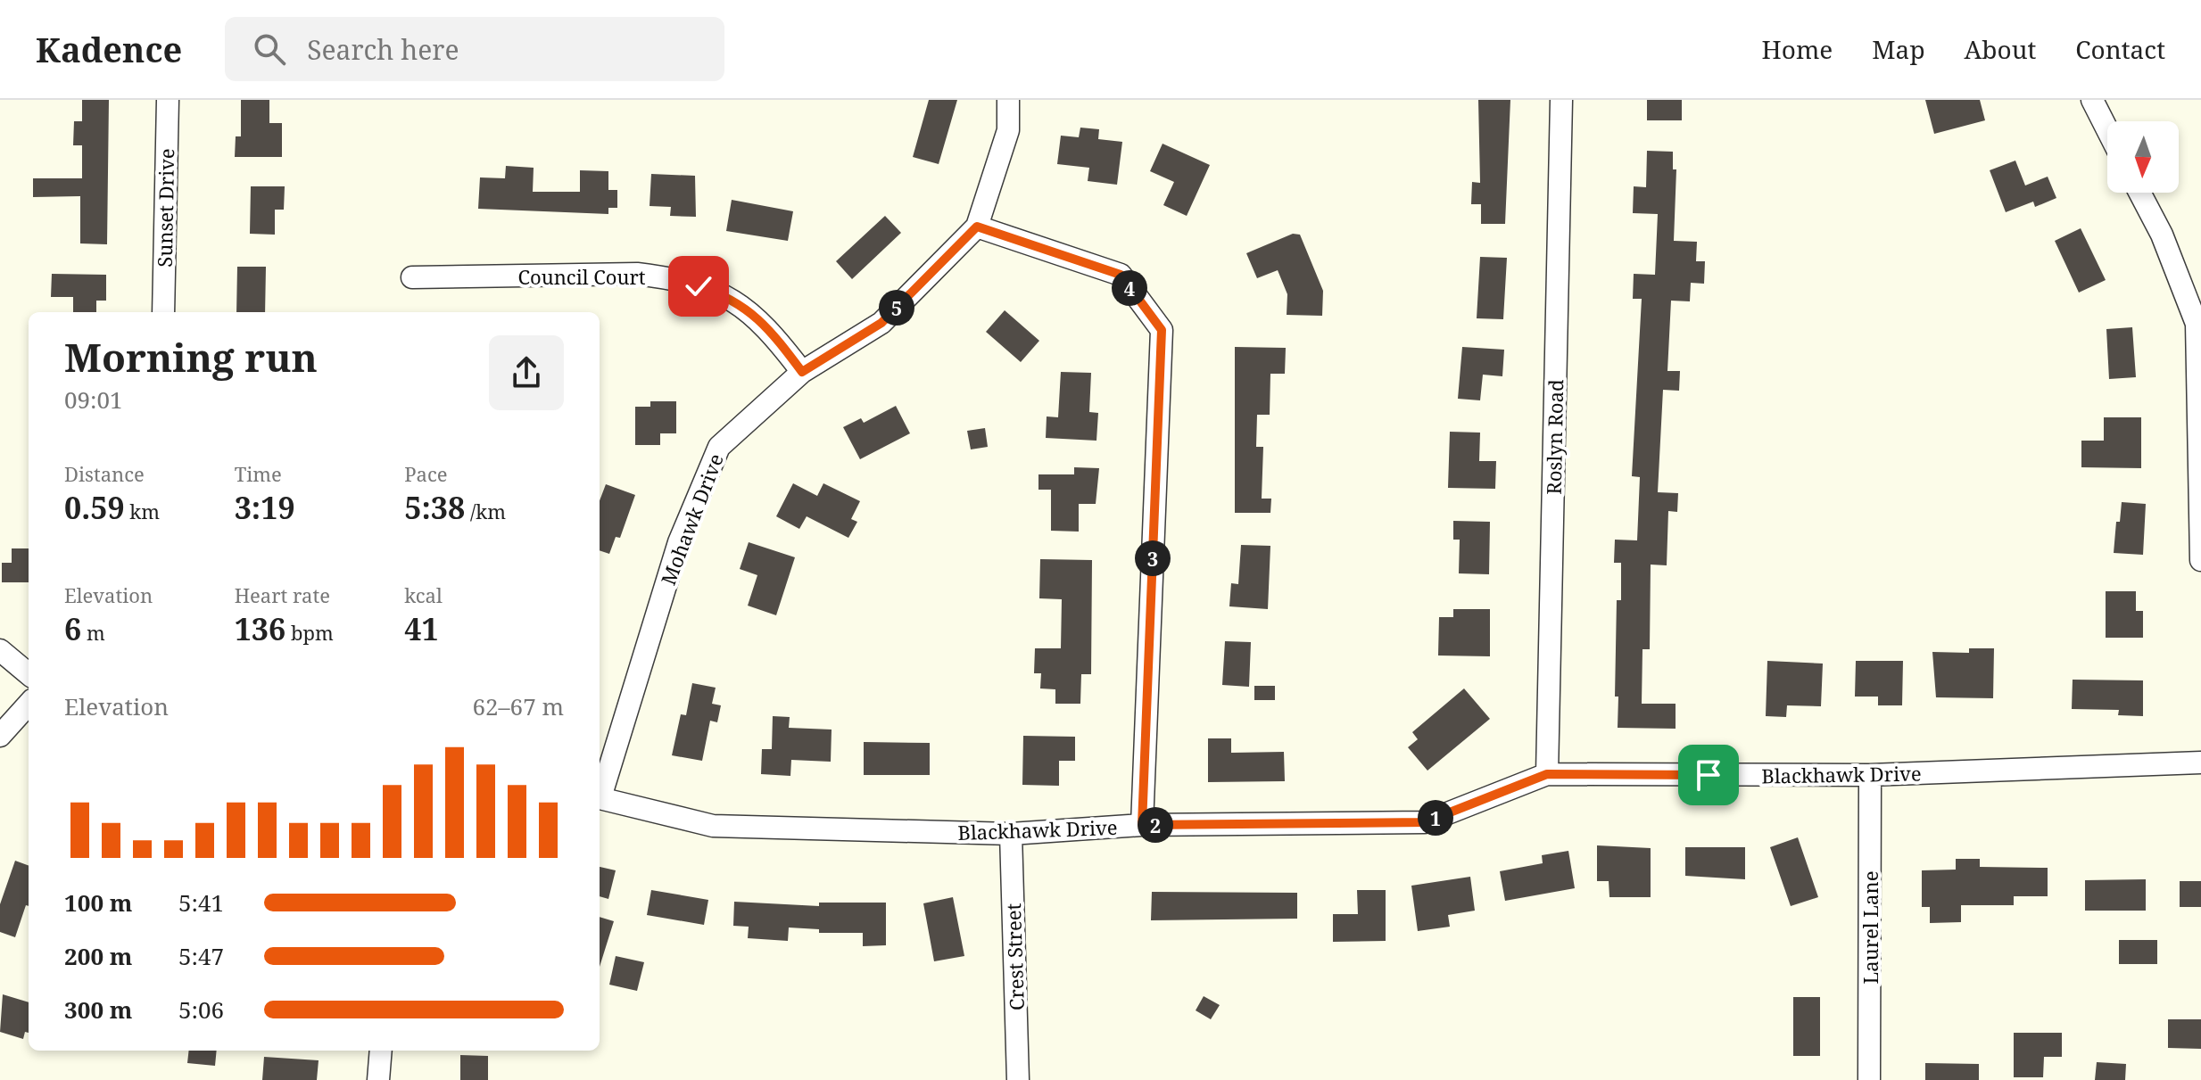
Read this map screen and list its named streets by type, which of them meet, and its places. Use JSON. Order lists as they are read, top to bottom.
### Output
{
  "streets": {
    "street": [
      "Sunset Drive",
      "Council Court",
      "Roslyn Road",
      "Mohawk Drive",
      "Blackhawk Drive",
      "Laurel Lane",
      "Crest Street"
    ]
  },
  "crossings": [
    ["Council Court", "Mohawk Drive"],
    ["Roslyn Road", "Blackhawk Drive"],
    ["Blackhawk Drive", "Laurel Lane"],
    ["Blackhawk Drive", "Crest Street"]
  ],
  "north": "bottom",
  "page": {
    "header": "Kadence",
    "search": "Search here",
    "nav": [
      "Home",
      "Map",
      "About",
      "Contact"
    ],
    "pins": [
      "4",
      "5",
      "3",
      "1",
      "2"
    ],
    "heading": ["Morning run", "09:01"],
    "stats": [
      ["Distance", "0.59 km"],
      ["Time", "3:19"],
      ["Pace", "5:38 /km"],
      ["Elevation", "6 m"],
      ["Heart rate", "136 bpm"],
      ["kcal", "41"]
    ],
    "chart": ["Elevation", "62–67 m"],
    "list": [
      {
        "name": "100 m",
        "note": "5:41"
      },
      {
        "name": "200 m",
        "note": "5:47"
      },
      {
        "name": "300 m",
        "note": "5:06"
      }
    ]
  }
}
